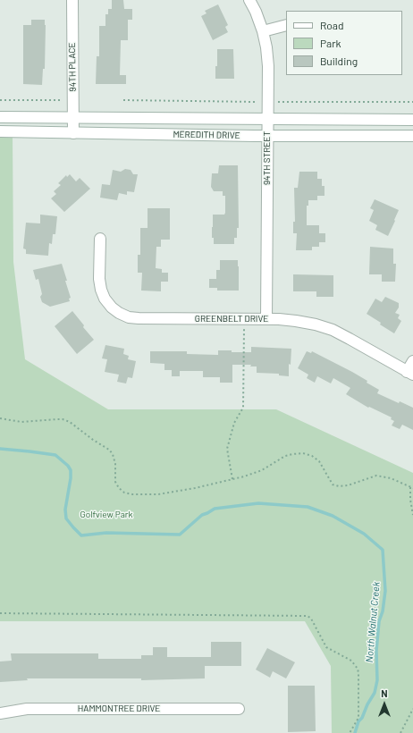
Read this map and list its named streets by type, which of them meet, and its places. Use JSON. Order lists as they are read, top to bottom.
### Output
{
  "streets": {
    "street": [
      "94TH PLACE",
      "MEREDITH DRIVE",
      "94TH STREET",
      "GREENBELT DRIVE",
      "HAMMONTREE DRIVE"
    ]
  },
  "crossings": [
    ["94TH PLACE", "MEREDITH DRIVE"],
    ["MEREDITH DRIVE", "94TH STREET"],
    ["94TH STREET", "GREENBELT DRIVE"]
  ],
  "water": ["North Walnut Creek"],
  "parks": ["Golfview Park"],
  "legend": ["Road", "Park", "Building"],
  "north": "top"
}
